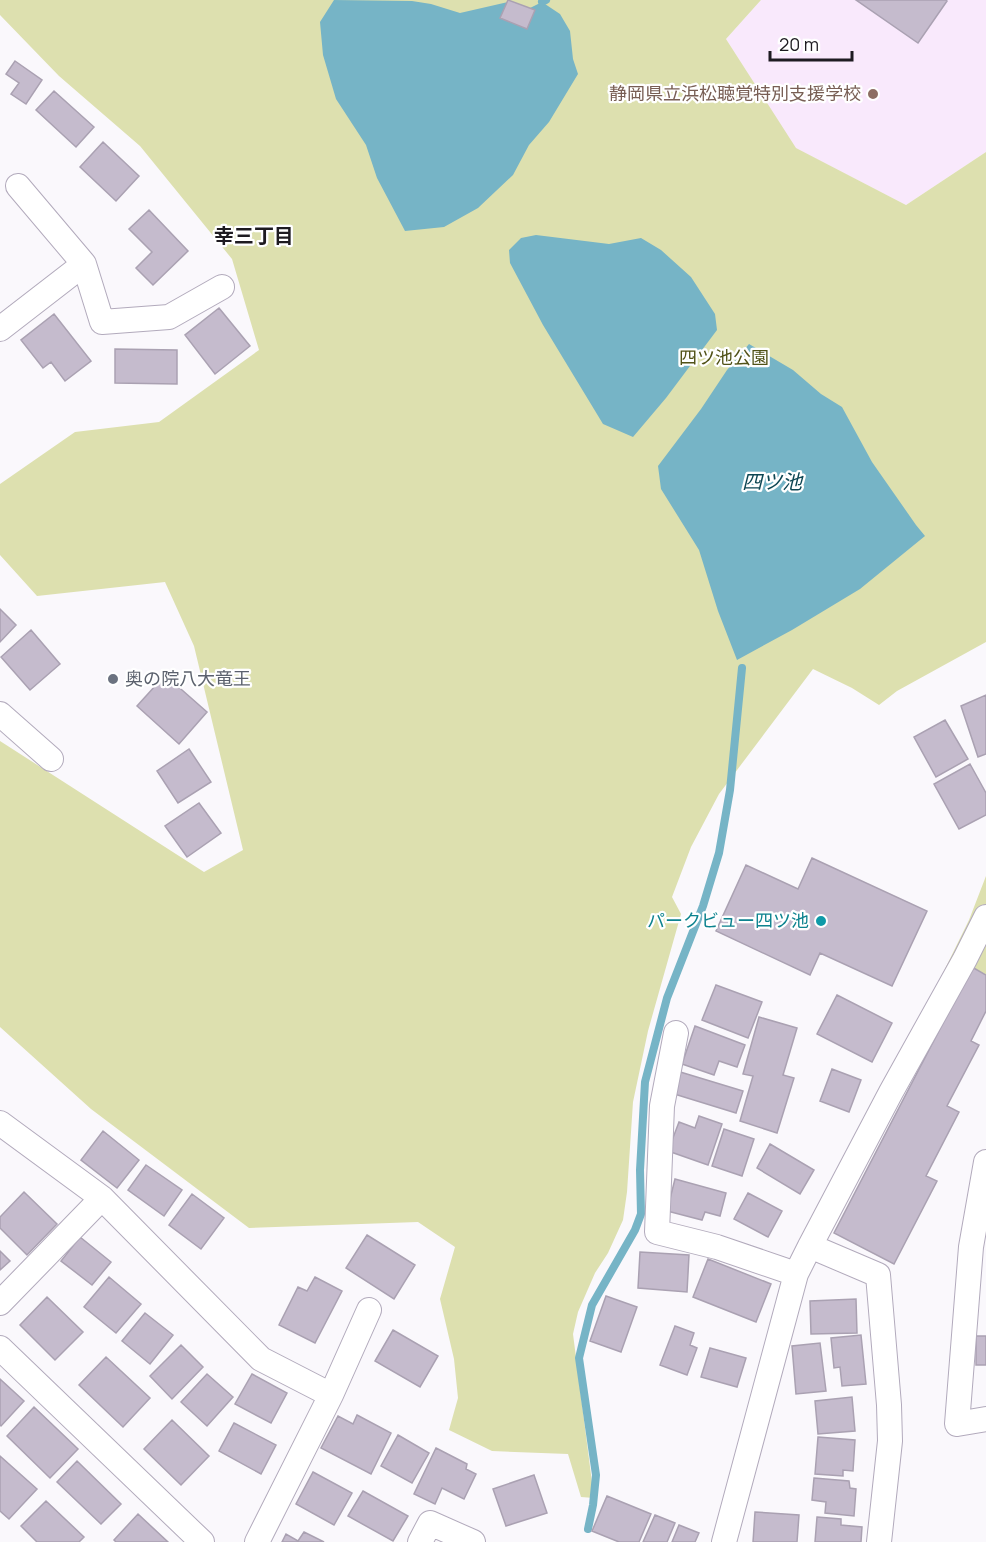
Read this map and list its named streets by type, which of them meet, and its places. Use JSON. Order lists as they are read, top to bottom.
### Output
{
  "districts": ["幸三丁目"],
  "water": ["四ツ池"],
  "parks": ["四ツ池公園"],
  "places": ["静岡県立浜松聴覚特別支援学校", "奥の院八大竜王", "パークビュー四ツ池"],
  "scale_bar": "20 m"
}
